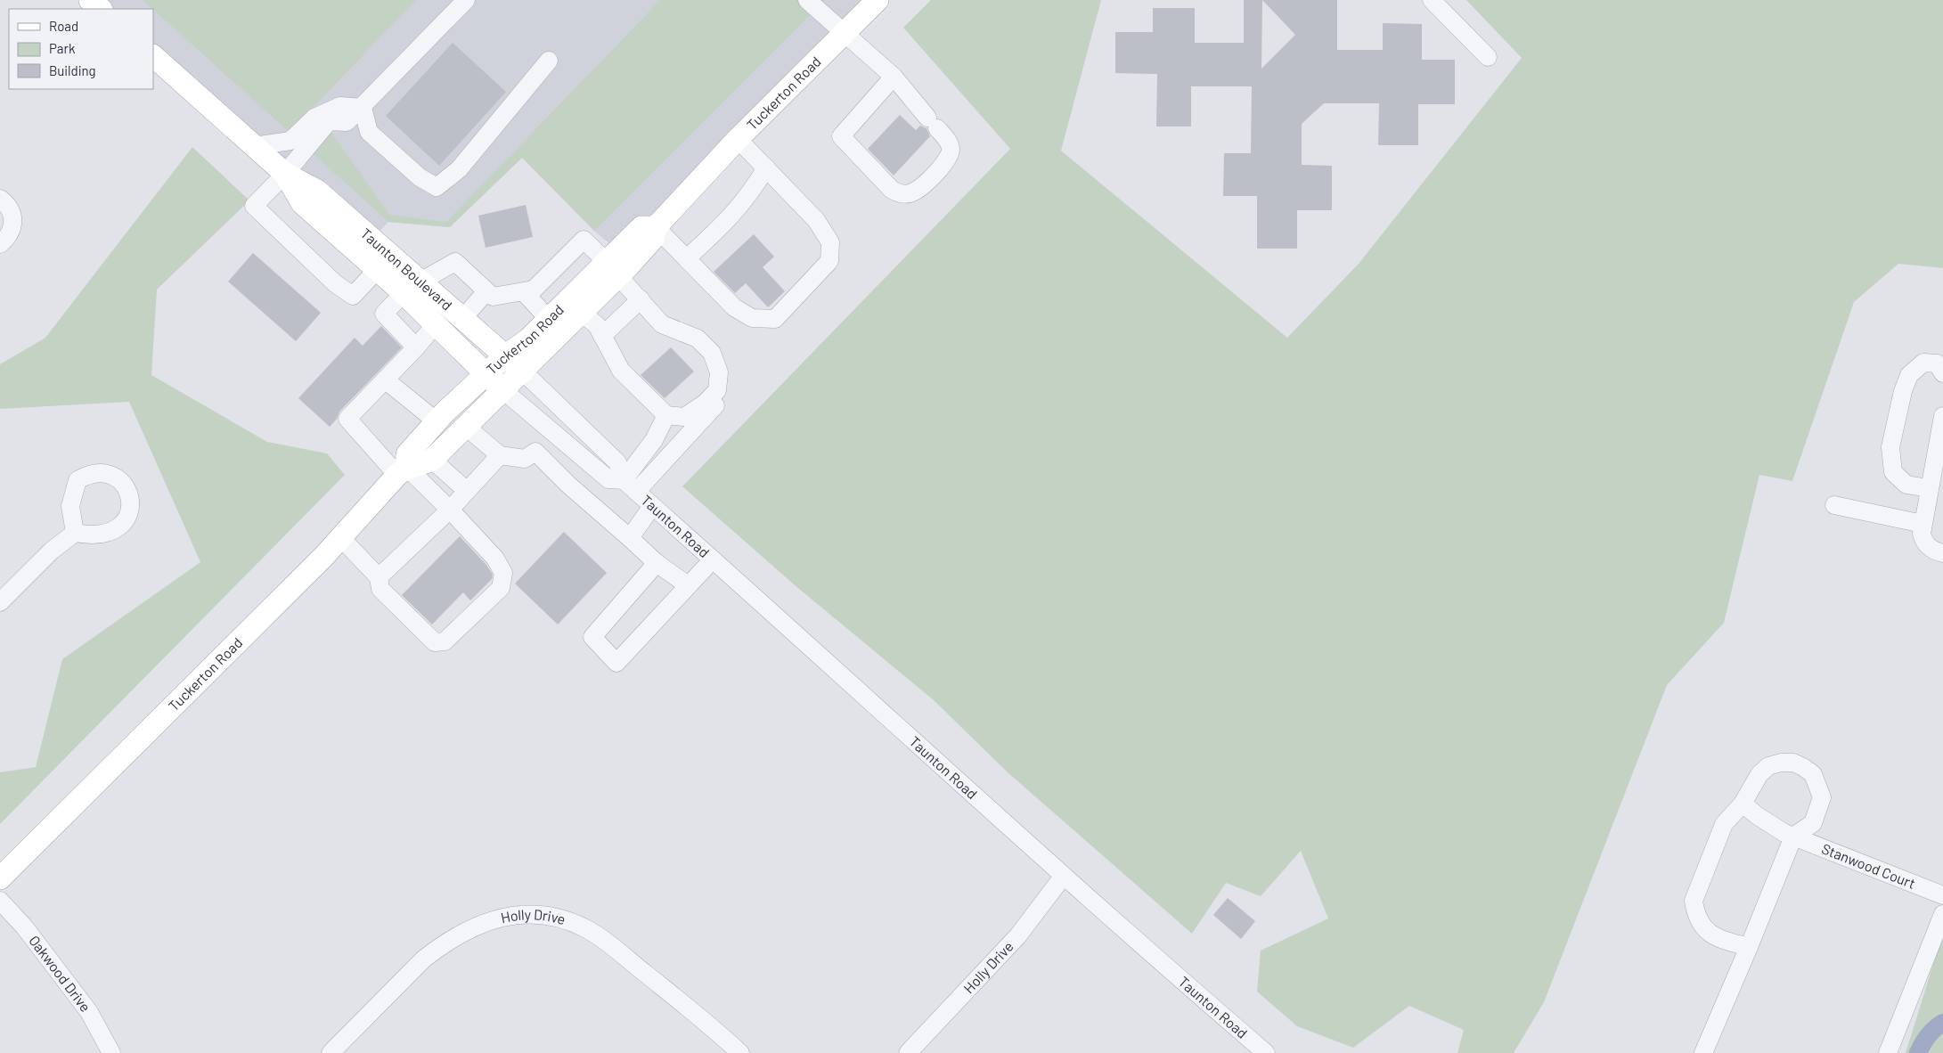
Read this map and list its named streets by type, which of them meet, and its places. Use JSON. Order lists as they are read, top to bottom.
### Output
{
  "streets": {
    "main road": ["Tuckerton Road", "Taunton Boulevard"],
    "street": [
      "Taunton Road",
      "Stanwood Court",
      "Holly Drive",
      "Oakwood Drive"
    ]
  },
  "crossings": [
    ["Tuckerton Road", "Taunton Boulevard"],
    ["Tuckerton Road", "Taunton Road"],
    ["Taunton Boulevard", "Taunton Road"],
    ["Taunton Road", "Holly Drive"]
  ],
  "legend": ["Road", "Park", "Building"]
}
